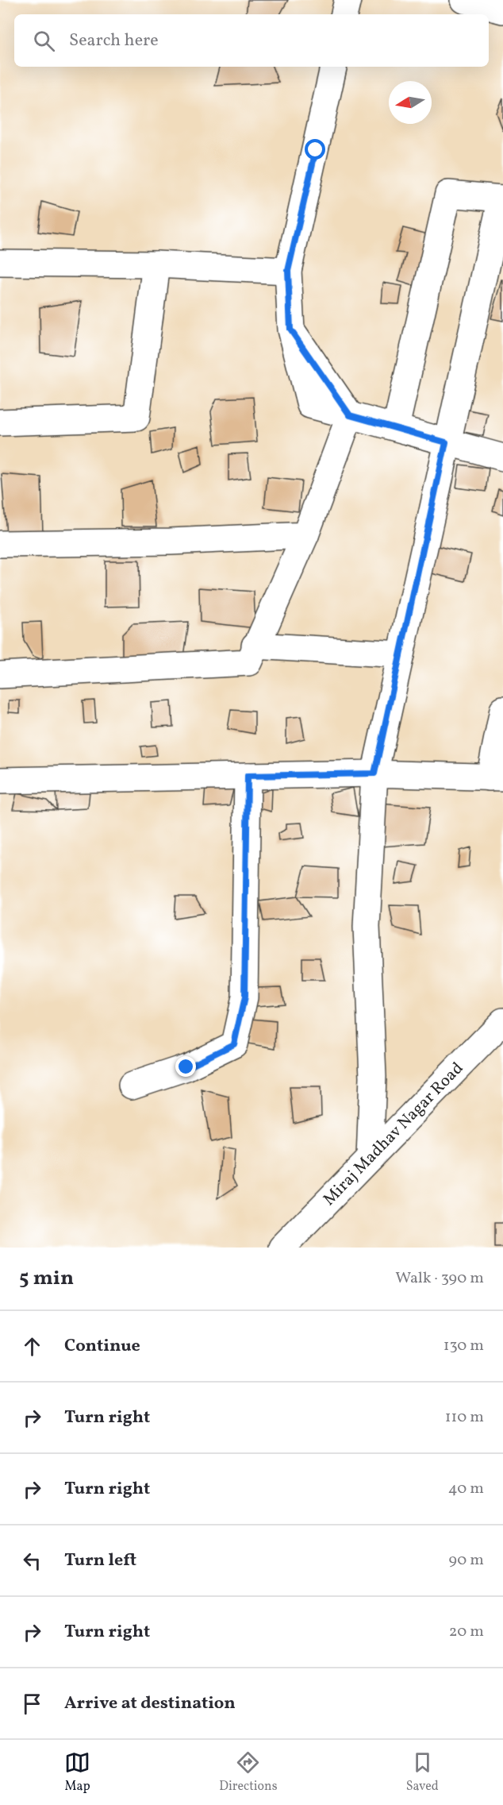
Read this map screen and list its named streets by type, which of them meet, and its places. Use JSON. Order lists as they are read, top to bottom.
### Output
{
  "streets": {
    "street": ["Miraj Madhav Nagar Road"]
  },
  "north": "left",
  "page": {
    "search": "Search here",
    "heading": ["5 min", "Walk · 390 m"],
    "list": [
      ["Continue", "130 m"],
      ["Turn right", "110 m"],
      ["Turn right", "40 m"],
      ["Turn left", "90 m"],
      ["Turn right", "20 m"],
      "Arrive at destination"
    ],
    "nav": ["Map", "Directions", "Saved"]
  }
}
